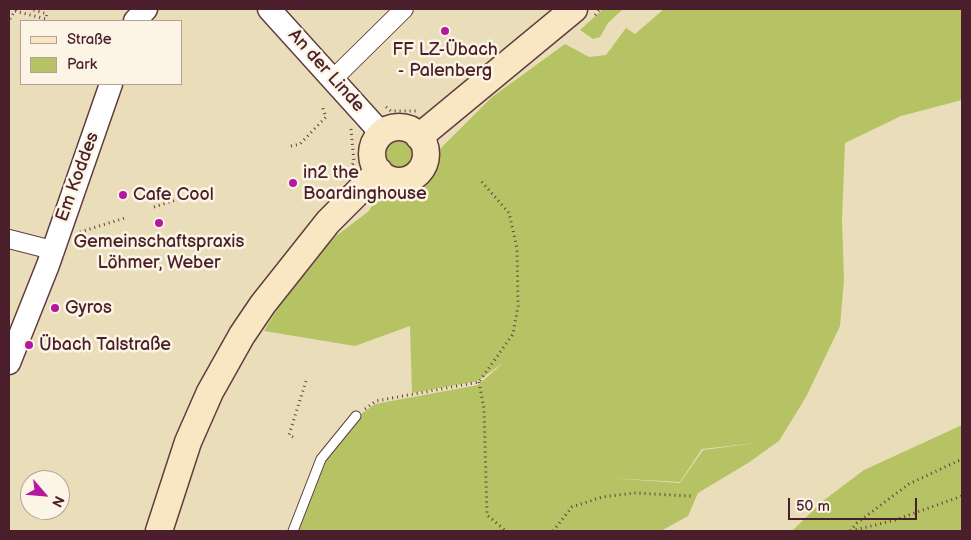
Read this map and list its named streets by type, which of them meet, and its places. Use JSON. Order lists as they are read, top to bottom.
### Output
{
  "streets": {
    "street": ["An der Linde", "Em Koddes"]
  },
  "places": [
    "FF LZ-Übach - Palenberg",
    "in2 the Boardinghouse",
    "Cafe Cool",
    "Gemeinschaftspraxis Löhmer, Weber",
    "Gyros",
    "Übach Talstraße"
  ],
  "legend": ["Straße", "Park"],
  "scale_bar": "50 m",
  "north": "bottom right"
}
